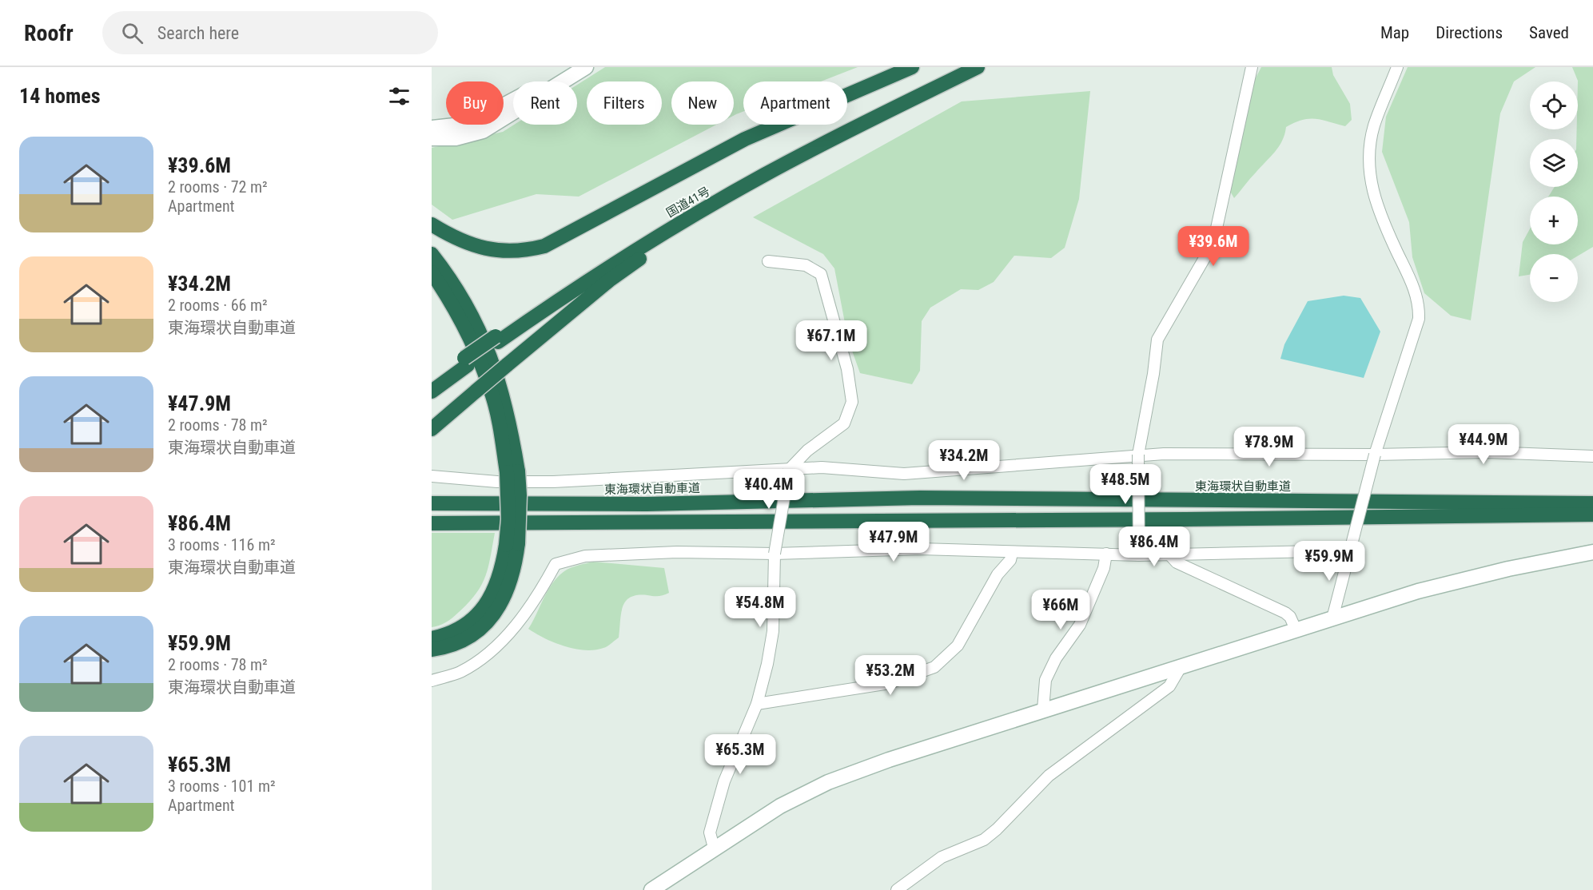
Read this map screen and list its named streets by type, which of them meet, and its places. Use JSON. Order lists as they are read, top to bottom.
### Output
{
  "streets": {
    "highway": ["国道41号", "東海環状自動車道"]
  },
  "page": {
    "header": "Roofr",
    "search": "Search here",
    "nav": ["Map", "Directions", "Saved"],
    "heading": "14 homes",
    "map_buttons": ["+", "−"],
    "chip": [
      "Buy",
      "Rent",
      "Filters",
      "New",
      "Apartment"
    ],
    "list": [
      {
        "name": "¥39.6M",
        "note": "2 rooms · 72 m² · Apartment"
      },
      {
        "name": "¥34.2M",
        "note": "2 rooms · 66 m² · 東海環状自動車道"
      },
      {
        "name": "¥47.9M",
        "note": "2 rooms · 78 m² · 東海環状自動車道"
      },
      {
        "name": "¥86.4M",
        "note": "3 rooms · 116 m² · 東海環状自動車道"
      },
      {
        "name": "¥59.9M",
        "note": "2 rooms · 78 m² · 東海環状自動車道"
      },
      {
        "name": "¥65.3M",
        "note": "3 rooms · 101 m² · Apartment"
      }
    ],
    "price": [
      "¥39.6M",
      "¥67.1M",
      "¥44.9M",
      "¥78.9M",
      "¥34.2M",
      "¥48.5M",
      "¥40.4M",
      "¥47.9M",
      "¥86.4M",
      "¥59.9M",
      "¥54.8M",
      "¥66M",
      "¥53.2M",
      "¥65.3M"
    ]
  }
}
